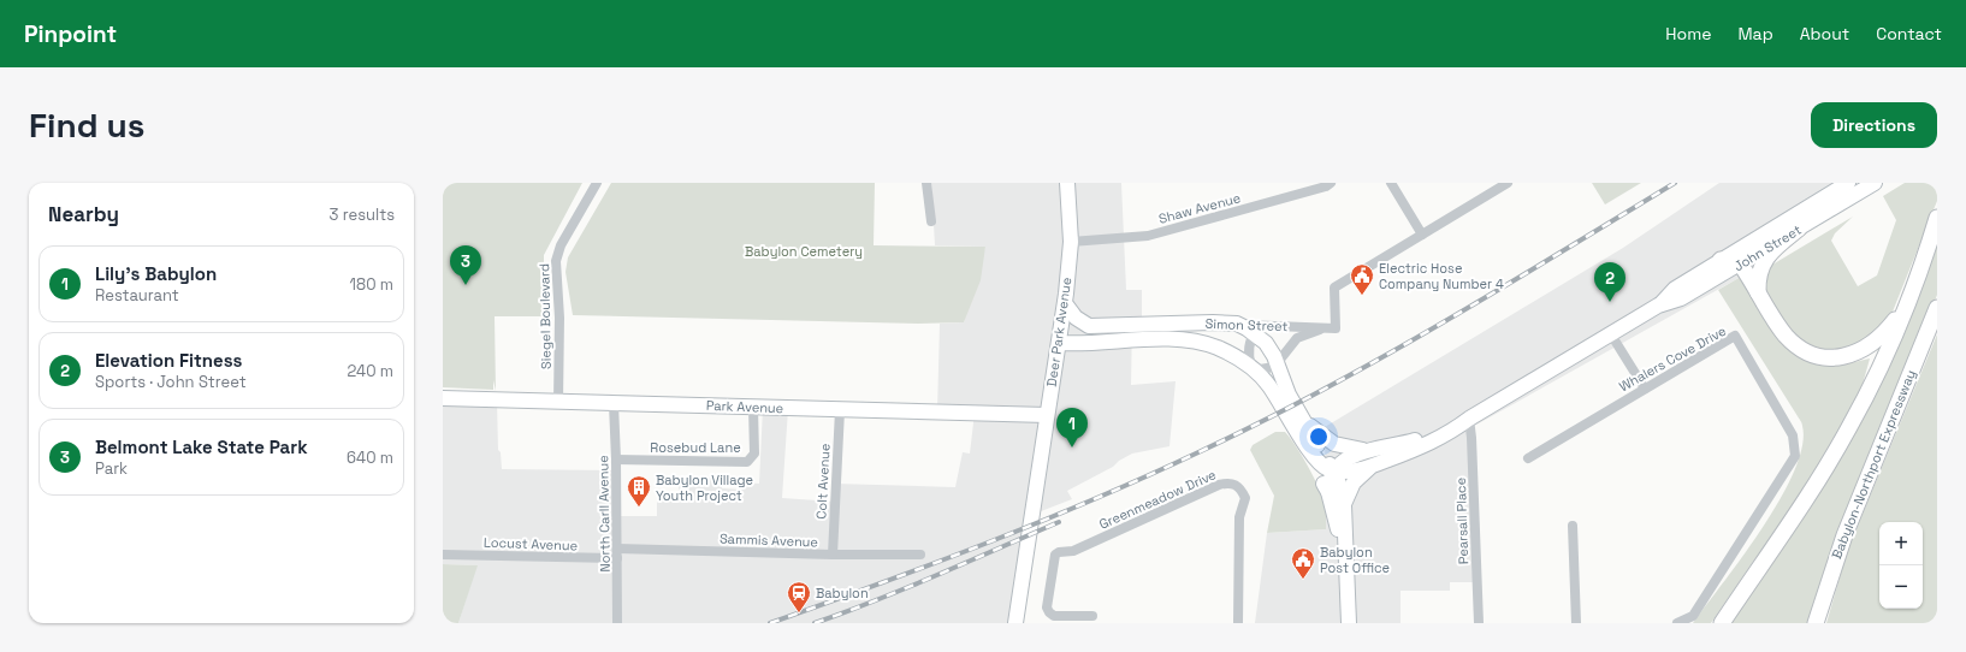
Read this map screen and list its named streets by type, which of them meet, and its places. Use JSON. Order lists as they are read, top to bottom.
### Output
{
  "streets": {
    "main road": [
      "John Street",
      "Simon Street",
      "Deer Park Avenue",
      "Park Avenue",
      "Babylon-Northport Expressway"
    ],
    "street": [
      "Shaw Avenue",
      "Siegel Boulevard",
      "Whalers Cove Drive",
      "Rosebud Lane",
      "Colt Avenue",
      "Greenmeadow Drive",
      "North Carll Avenue",
      "Pearsall Place",
      "Sammis Avenue",
      "Locust Avenue"
    ]
  },
  "crossings": [
    ["Shaw Avenue", "Deer Park Avenue"],
    ["John Street", "Pearsall Place"],
    ["Siegel Boulevard", "Park Avenue"],
    ["Simon Street", "Deer Park Avenue"],
    ["Deer Park Avenue", "Park Avenue"],
    ["Park Avenue", "Rosebud Lane"],
    ["Park Avenue", "Colt Avenue"],
    ["Park Avenue", "North Carll Avenue"],
    ["Rosebud Lane", "North Carll Avenue"],
    ["Colt Avenue", "Sammis Avenue"],
    ["North Carll Avenue", "Sammis Avenue"],
    ["North Carll Avenue", "Locust Avenue"],
    ["Sammis Avenue", "Locust Avenue"]
  ],
  "parks": ["Babylon Cemetery"],
  "places": {
    "public building": ["Electric Hose Company Number 4", "Babylon Post Office"],
    "building": ["Babylon Village Youth Project"],
    "station": ["Babylon"]
  },
  "page": {
    "header": "Pinpoint",
    "nav": [
      "Home",
      "Map",
      "About",
      "Contact"
    ],
    "buttons": "Directions",
    "title": "Find us",
    "heading": ["Nearby", "3 results"],
    "list": [
      {
        "mark": "1",
        "name": "Lily's Babylon",
        "note": "Restaurant",
        "value": "180 m"
      },
      {
        "mark": "2",
        "name": "Elevation Fitness",
        "note": "Sports · John Street",
        "value": "240 m"
      },
      {
        "mark": "3",
        "name": "Belmont Lake State Park",
        "note": "Park",
        "value": "640 m"
      }
    ],
    "pins": ["3", "2", "1"],
    "map_buttons": ["+", "−"]
  }
}
